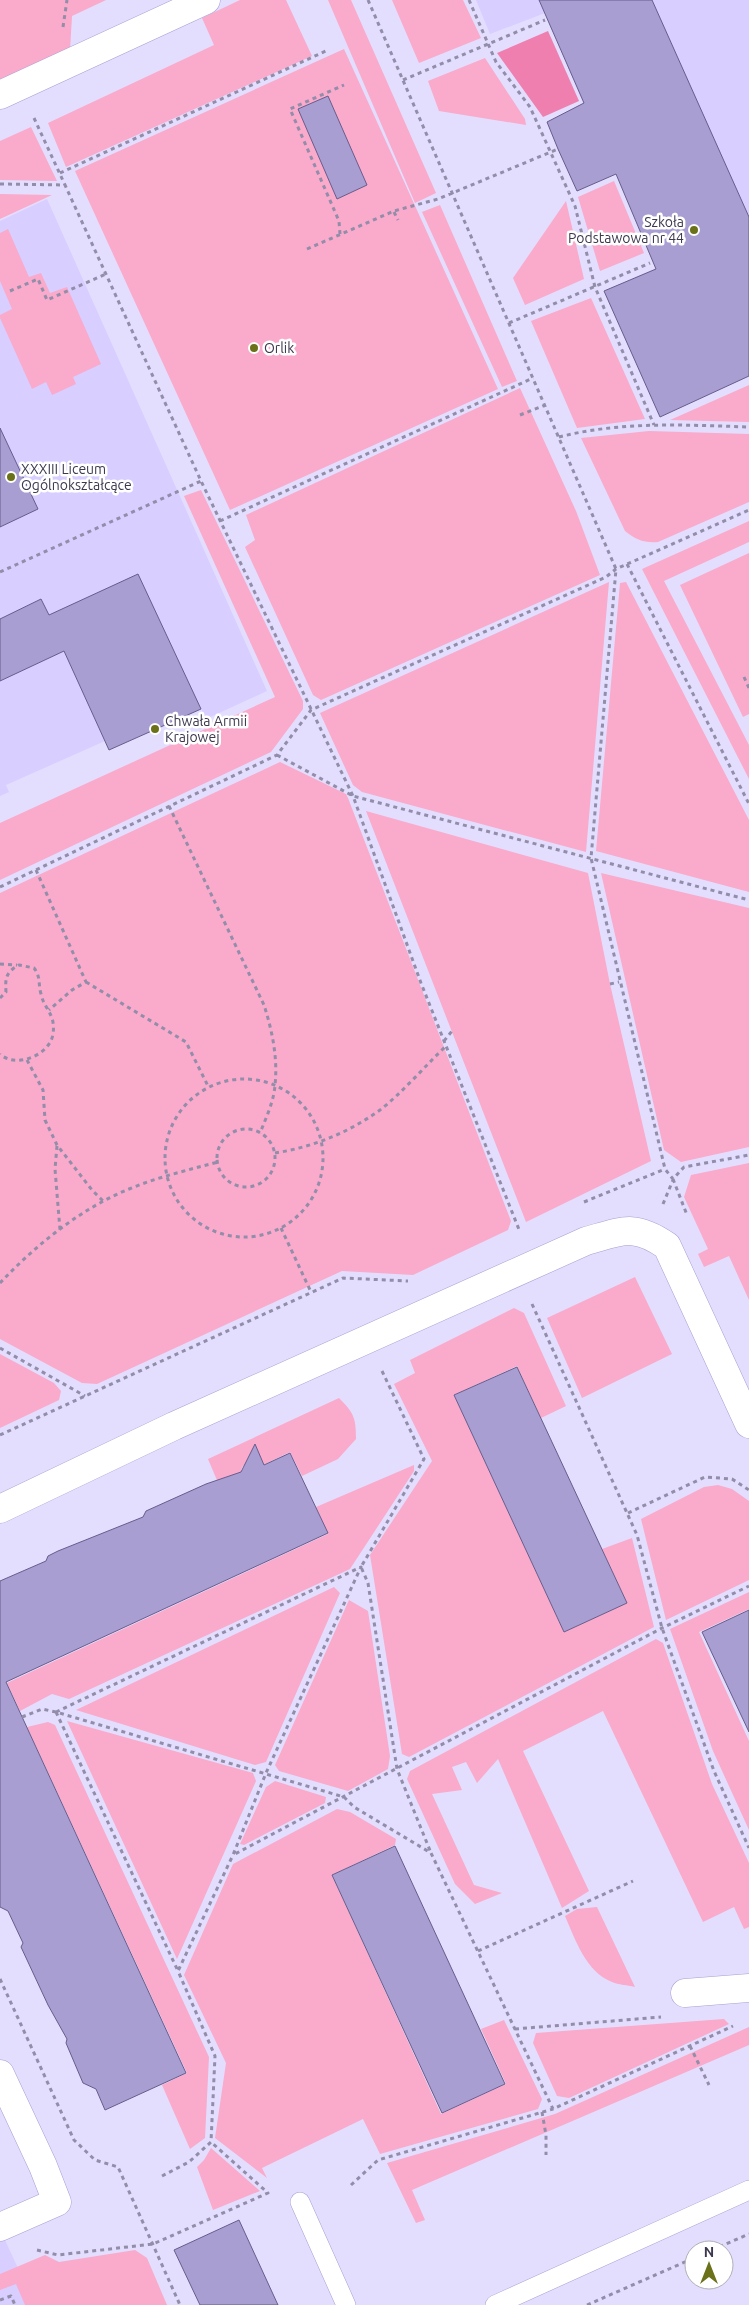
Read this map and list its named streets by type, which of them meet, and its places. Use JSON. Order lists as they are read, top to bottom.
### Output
{
  "places": [
    "Szkoła Podstawowa nr 44",
    "Orlik",
    "XXXIII Liceum Ogólnokształcące",
    "Chwała Armii Krajowej"
  ],
  "north": "top"
}
